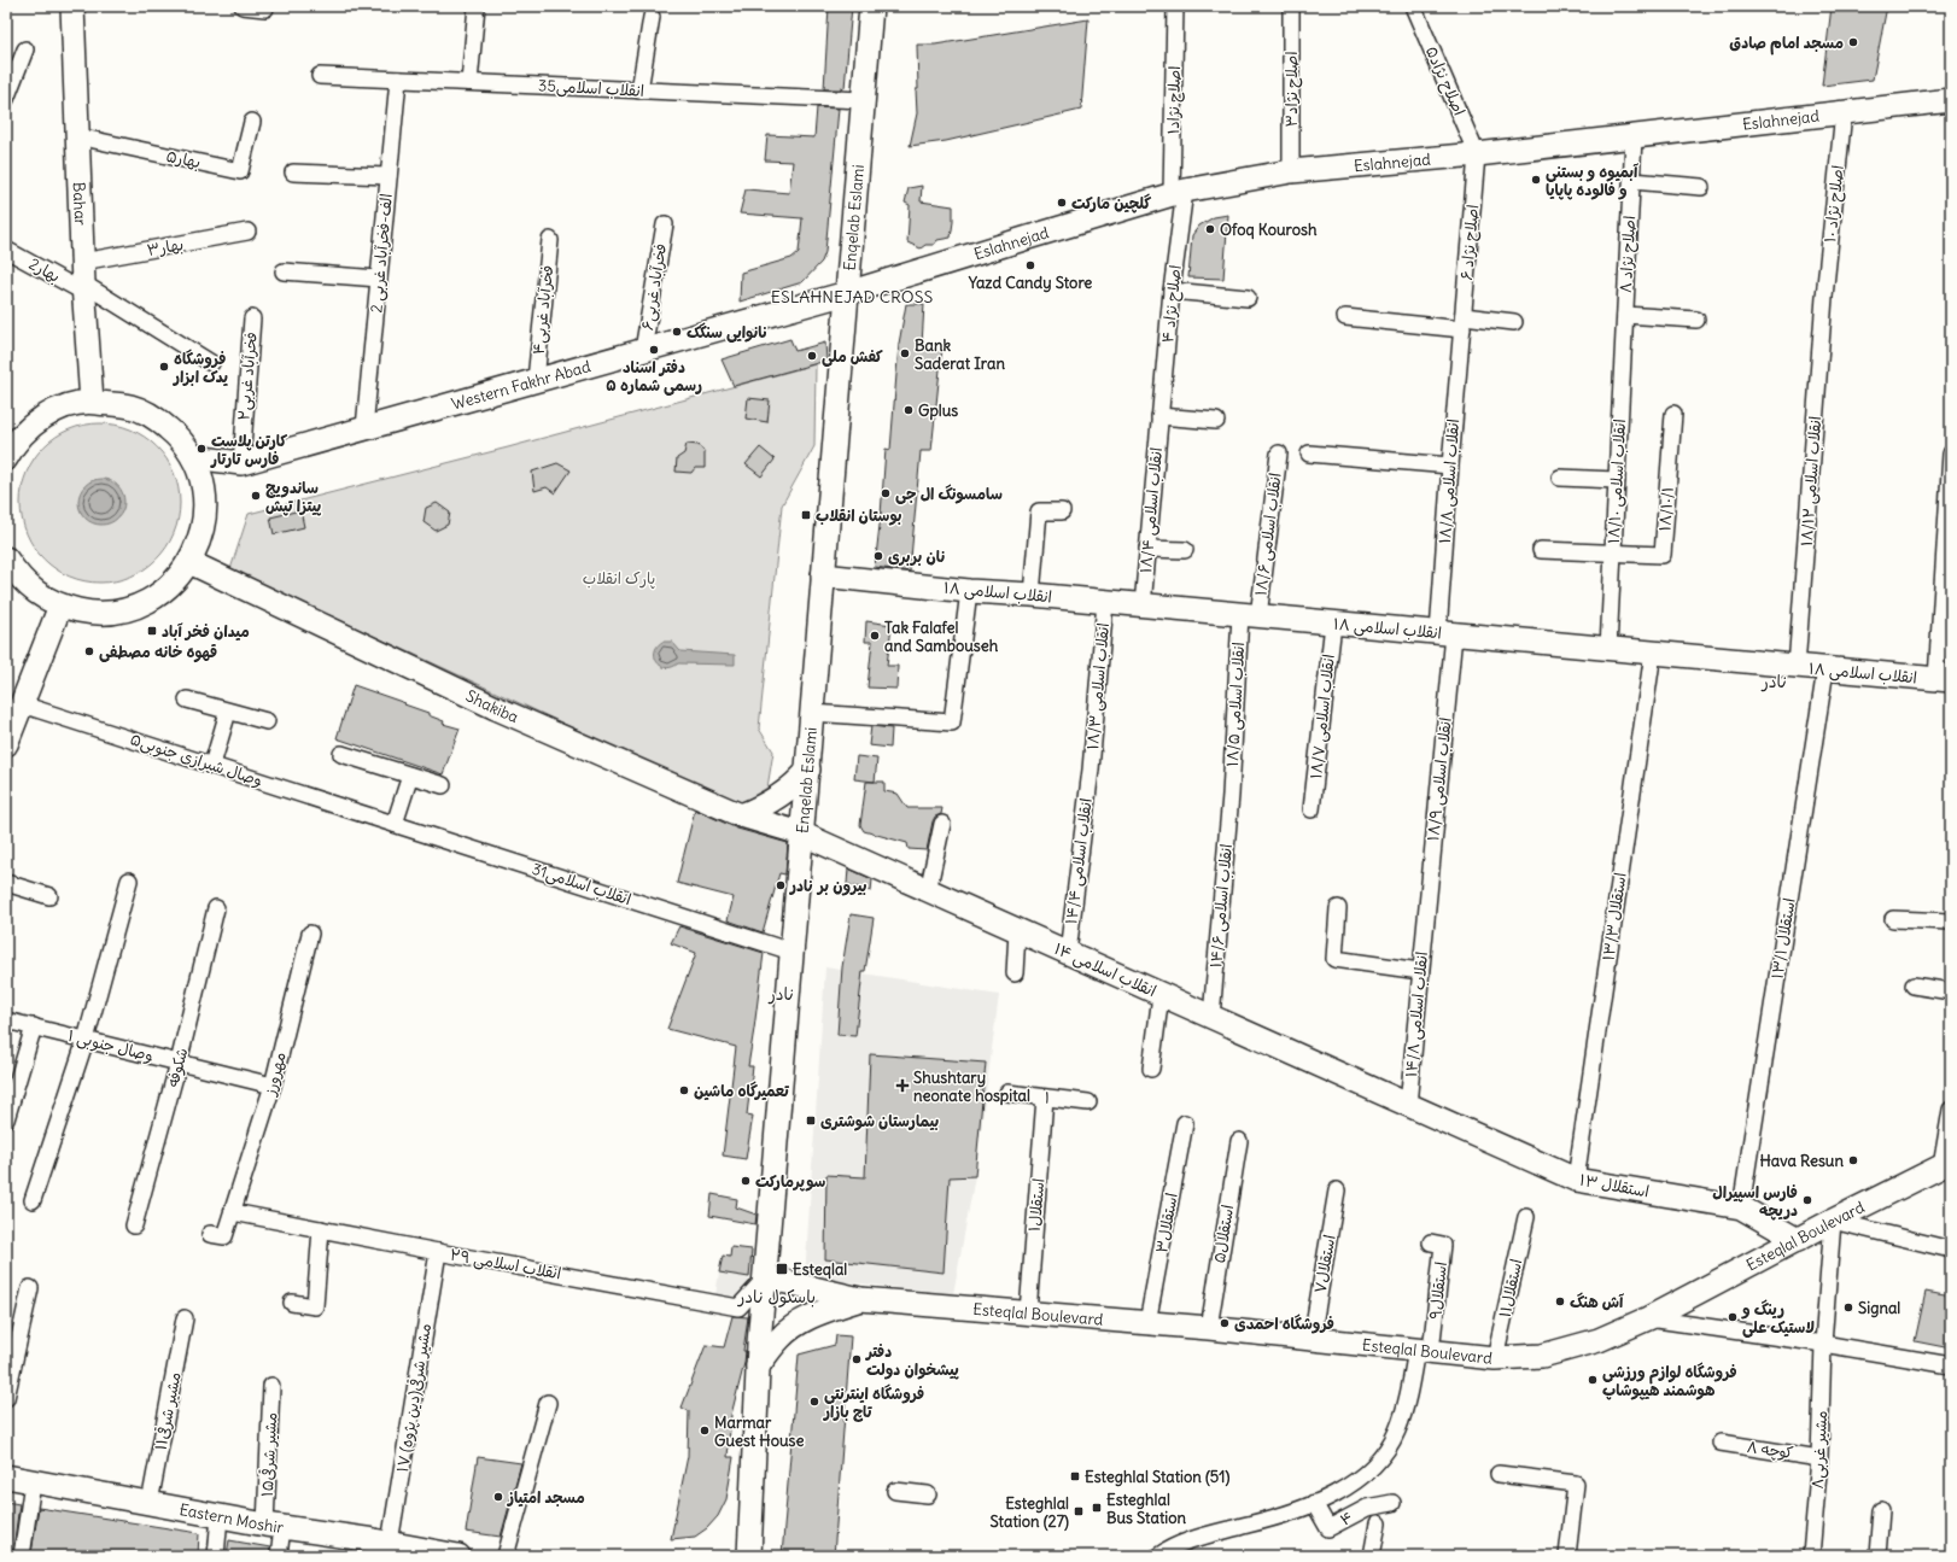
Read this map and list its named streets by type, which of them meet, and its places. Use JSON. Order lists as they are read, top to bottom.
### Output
{
  "streets": {
    "main road": [
      "Eslahnejad",
      "Bahar",
      "Enqelab Eslami",
      "Western Fakhr Abad",
      "۱۸ انقلاب اسلامی",
      "Shakiba",
      "۱۴ انقلاب اسلامی",
      "۱۳ استقلال",
      "Esteqlal Boulevard",
      "Eastern Moshir"
    ],
    "street": [
      "اصلاح نژاد۵",
      "35انقلاب اسلامی",
      "اصلاح نژاد۳",
      "اصلاح نژاد۱",
      "بهار۵",
      "۱۰ اصلاح نژاد",
      "۶ اصلاح نژاد",
      "بهار۳",
      "2 الف-فخرآباد غربی",
      "۸ اصلاح نژاد",
      "2بهار",
      "۶فخرآباد غربی",
      "۴ اصلاح نژاد",
      "۴فخرآباد غربی",
      "۲فخرآباد غربی",
      "۱۸/۸ انقلاب اسلامی",
      "۱۸/۱۰ انقلاب اسلامی",
      "۱۸/۱۲ انقلاب اسلامی",
      "۱۸/۱۰/۱",
      "۱۸/۴ انقلاب اسلامی",
      "۱۸/۶ انقلاب اسلامی",
      "۱۸/۳ انقلاب اسلامی",
      "۱۸/۵ انقلاب اسلامی",
      "۱۸/۷ انقلاب اسلامی",
      "۵وصال شیرازی جنوبی",
      "۱۸/۹ انقلاب اسلامی",
      "۱۴/۴ انقلاب اسلامی",
      "31انقلاب اسلامی",
      "۱۴/۶ انقلاب اسلامی",
      "۱۳/۳ استقلال",
      "۱۳/۱ استقلال",
      "۱۴/۸ انقلاب اسلامی",
      "وصال جنوبی ۱",
      "شکوفه",
      "مهرورز",
      "۱",
      "استقلال۱",
      "استقلال۳",
      "استقلال۵",
      "انقلاب اسلامی ۲۹",
      "استقلال۷",
      "استقلال۱۱",
      "استقلال۹",
      "۱۷ مشیر شرقی(دین پژوه)",
      "مشیر شرقی۱۱",
      "کوچه ۸",
      "مشیر غربی۸",
      "مشیر شرقی۱۵",
      "۴"
    ]
  },
  "crossings": [
    ["اصلاح نژاد۵", "Eslahnejad"],
    ["اصلاح نژاد۵", "۶ اصلاح نژاد"],
    ["35انقلاب اسلامی", "Enqelab Eslami"],
    ["35انقلاب اسلامی", "2 الف-فخرآباد غربی"],
    ["اصلاح نژاد۳", "Eslahnejad"],
    ["اصلاح نژاد۱", "Eslahnejad"],
    ["اصلاح نژاد۱", "۴ اصلاح نژاد"],
    ["Eslahnejad", "۱۰ اصلاح نژاد"],
    ["Eslahnejad", "Enqelab Eslami"],
    ["Eslahnejad", "۶ اصلاح نژاد"],
    ["Eslahnejad", "۸ اصلاح نژاد"],
    ["Eslahnejad", "۴ اصلاح نژاد"],
    ["Eslahnejad", "Western Fakhr Abad"],
    ["بهار۵", "Bahar"],
    ["Bahar", "بهار۳"],
    ["Bahar", "2بهار"],
    ["۱۰ اصلاح نژاد", "۱۸/۱۲ انقلاب اسلامی"],
    ["Enqelab Eslami", "Western Fakhr Abad"],
    ["Enqelab Eslami", "۱۸ انقلاب اسلامی"],
    ["Enqelab Eslami", "Shakiba"],
    ["Enqelab Eslami", "31انقلاب اسلامی"],
    ["Enqelab Eslami", "۱۴ انقلاب اسلامی"],
    ["Enqelab Eslami", "Esteqlal Boulevard"],
    ["Enqelab Eslami", "انقلاب اسلامی ۲۹"],
    ["۶ اصلاح نژاد", "۱۸/۸ انقلاب اسلامی"],
    ["بهار۳", "2بهار"],
    ["2 الف-فخرآباد غربی", "Western Fakhr Abad"],
    ["۸ اصلاح نژاد", "۱۸/۱۰ انقلاب اسلامی"],
    ["۶فخرآباد غربی", "Western Fakhr Abad"],
    ["۴ اصلاح نژاد", "۱۸/۴ انقلاب اسلامی"],
    ["۴فخرآباد غربی", "Western Fakhr Abad"],
    ["۲فخرآباد غربی", "Western Fakhr Abad"],
    ["۱۸/۸ انقلاب اسلامی", "۱۸ انقلاب اسلامی"],
    ["۱۸/۸ انقلاب اسلامی", "۱۸/۹ انقلاب اسلامی"],
    ["۱۸/۱۰ انقلاب اسلامی", "۱۸/۱۰/۱"],
    ["۱۸/۱۰ انقلاب اسلامی", "۱۸ انقلاب اسلامی"],
    ["۱۸/۱۲ انقلاب اسلامی", "۱۸ انقلاب اسلامی"],
    ["۱۸/۴ انقلاب اسلامی", "۱۸ انقلاب اسلامی"],
    ["۱۸/۶ انقلاب اسلامی", "۱۸ انقلاب اسلامی"],
    ["۱۸/۶ انقلاب اسلامی", "۱۸/۵ انقلاب اسلامی"],
    ["۱۸ انقلاب اسلامی", "۱۸/۳ انقلاب اسلامی"],
    ["۱۸ انقلاب اسلامی", "۱۸/۵ انقلاب اسلامی"],
    ["۱۸ انقلاب اسلامی", "۱۸/۷ انقلاب اسلامی"],
    ["۱۸ انقلاب اسلامی", "۱۸/۹ انقلاب اسلامی"],
    ["۱۸ انقلاب اسلامی", "۱۳/۳ استقلال"],
    ["۱۸ انقلاب اسلامی", "۱۳/۱ استقلال"],
    ["۱۸/۳ انقلاب اسلامی", "۱۴/۴ انقلاب اسلامی"],
    ["۱۸/۵ انقلاب اسلامی", "۱۴/۶ انقلاب اسلامی"],
    ["Shakiba", "۱۴ انقلاب اسلامی"],
    ["۵وصال شیرازی جنوبی", "31انقلاب اسلامی"],
    ["۱۸/۹ انقلاب اسلامی", "۱۴/۸ انقلاب اسلامی"],
    ["۱۴/۴ انقلاب اسلامی", "۱۴ انقلاب اسلامی"],
    ["۱۴/۶ انقلاب اسلامی", "۱۴ انقلاب اسلامی"],
    ["۱۳/۳ استقلال", "۱۳ استقلال"],
    ["۱۳/۱ استقلال", "۱۳ استقلال"],
    ["۱۴ انقلاب اسلامی", "۱۴/۸ انقلاب اسلامی"],
    ["۱۴ انقلاب اسلامی", "۱۳ استقلال"],
    ["۱۴/۸ انقلاب اسلامی", "۱۳ استقلال"],
    ["وصال جنوبی ۱", "شکوفه"],
    ["وصال جنوبی ۱", "مهرورز"],
    ["مهرورز", "انقلاب اسلامی ۲۹"],
    ["۱", "استقلال۱"],
    ["۱۳ استقلال", "Esteqlal Boulevard"],
    ["استقلال۱", "Esteqlal Boulevard"],
    ["استقلال۳", "Esteqlal Boulevard"],
    ["استقلال۵", "Esteqlal Boulevard"],
    ["Esteqlal Boulevard", "انقلاب اسلامی ۲۹"],
    ["Esteqlal Boulevard", "استقلال۷"],
    ["Esteqlal Boulevard", "استقلال۱۱"],
    ["Esteqlal Boulevard", "استقلال۹"],
    ["Esteqlal Boulevard", "مشیر غربی۸"],
    ["انقلاب اسلامی ۲۹", "۱۷ مشیر شرقی(دین پژوه)"],
    ["۱۷ مشیر شرقی(دین پژوه)", "Eastern Moshir"],
    ["مشیر شرقی۱۱", "Eastern Moshir"],
    ["کوچه ۸", "مشیر غربی۸"],
    ["مشیر شرقی۱۵", "Eastern Moshir"]
  ],
  "districts": [
    "ESLAHNEJAD CROSS",
    "نادر",
    "نادر",
    "باسکول نادر"
  ],
  "parks": ["پارک انقلاب"],
  "places": {
    "other": [
      "مسجد امام صادق",
      "آبمیوه و بستنی و فالوده پاپایا",
      "گلچین مارکت",
      "Ofoq Kourosh",
      "Yazd Candy Store",
      "نانوایی سنگک",
      "دفتر اسناد رسمی شماره ۵",
      "Bank Saderat Iran",
      "کفش ملی",
      "فروشگاه یدک ابزار",
      "Gplus",
      "کارتن پلاست فارس تارتار",
      "سامسونگ ال جی",
      "ساندویچ پیتزا تپش",
      "نان بربری",
      "Tak Falafel and Sambouseh",
      "قهوه خانه مصطفی",
      "بیرون بر نادر",
      "تعمیرگاه ماشین",
      "Hava Resun",
      "سوپرمارکت",
      "فارس اسپیرال دریچه",
      "آش هنگ",
      "Signal",
      "رینگ و لاستیک علی",
      "فروشگاه احمدی",
      "دفتر پیشخوان دولت",
      "فروشگاه لوازم ورزشی هوشمند هیپوشاپ",
      "فروشگاه اینترنتی تاچ بازار",
      "Marmar Guest House",
      "مسجد امتیاز"
    ],
    "transit": [
      "بوستان انقلاب",
      "میدان فخر آباد",
      "بیمارستان شوشتری",
      "Esteqlal",
      "Esteghlal Station (51)",
      "Esteghlal Bus Station",
      "Esteghlal Station (27)"
    ],
    "health": ["Shushtary neonate hospital"]
  }
}
